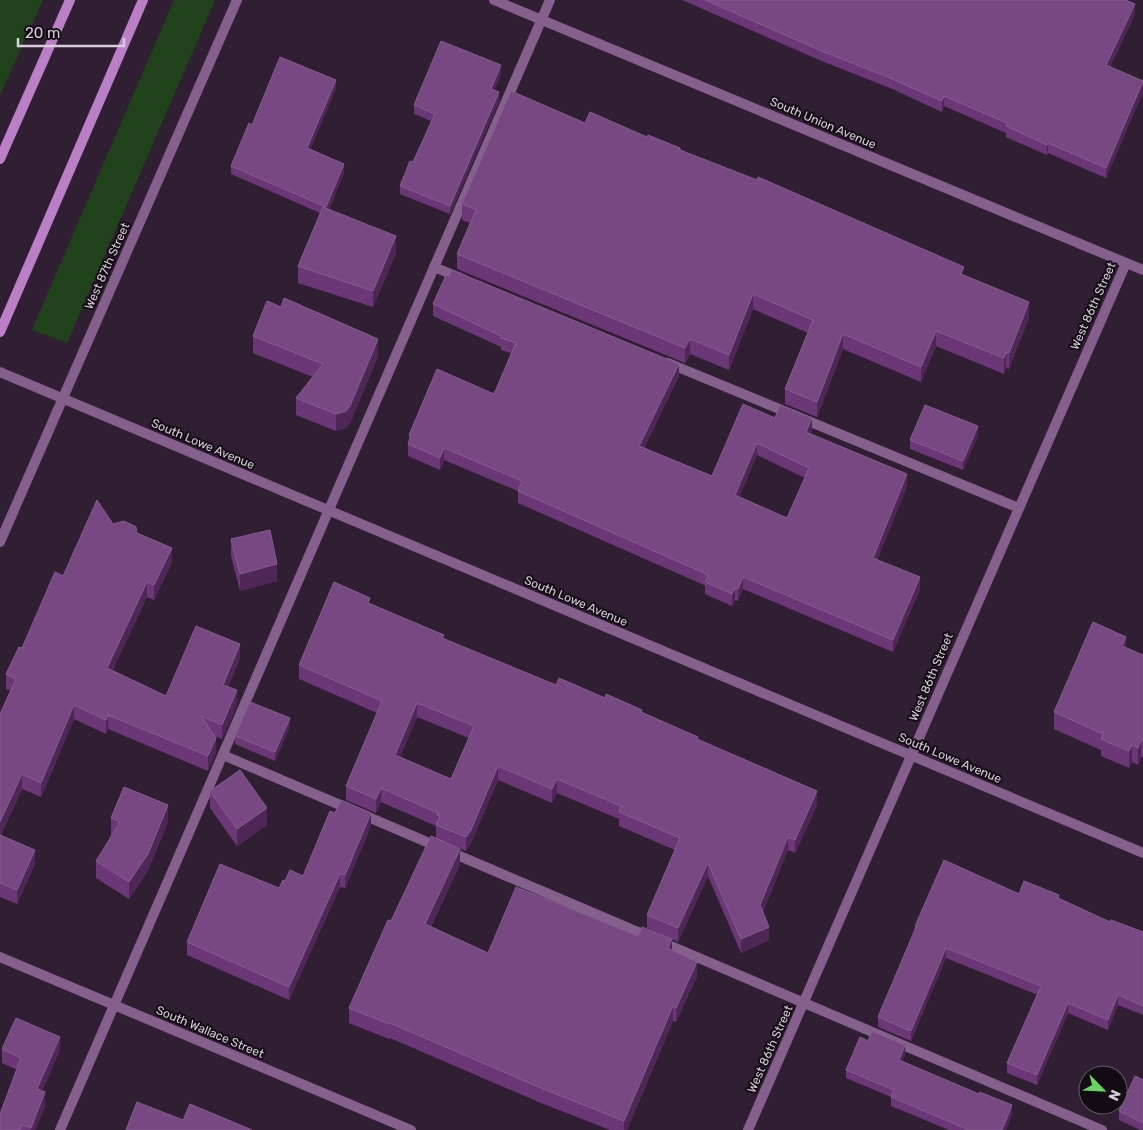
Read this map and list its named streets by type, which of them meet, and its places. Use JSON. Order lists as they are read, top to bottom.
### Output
{
  "streets": {
    "street": [
      "South Union Avenue",
      "West 87th Street",
      "West 86th Street",
      "South Lowe Avenue",
      "South Wallace Street"
    ]
  },
  "crossings": [
    ["South Union Avenue", "West 86th Street"],
    ["West 87th Street", "South Lowe Avenue"],
    ["West 86th Street", "South Lowe Avenue"]
  ],
  "scale_bar": "20 m",
  "north": "bottom right"
}
